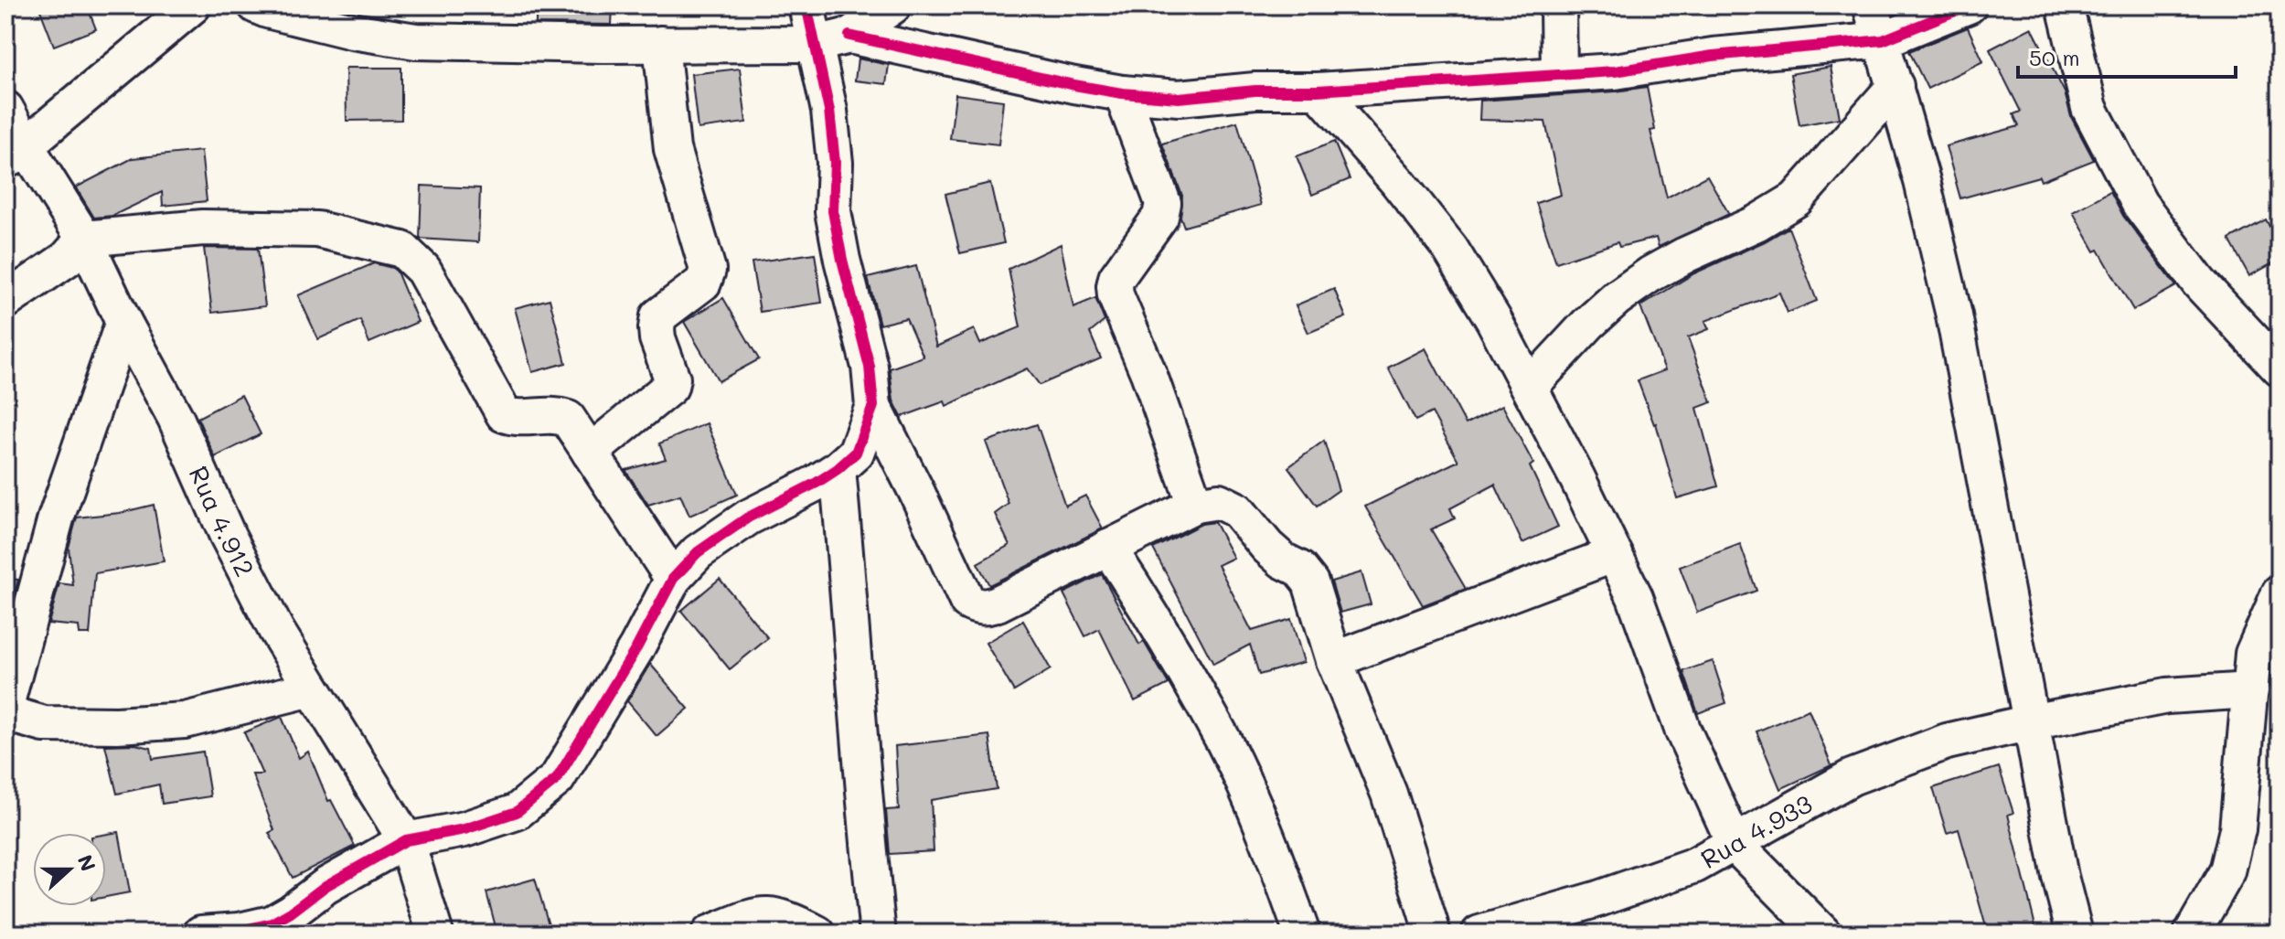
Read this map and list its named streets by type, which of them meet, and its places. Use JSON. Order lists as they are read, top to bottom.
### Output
{
  "streets": {
    "street": ["Rua 4.912", "Rua 4.933"]
  },
  "scale_bar": "50 m",
  "north": "right"
}
